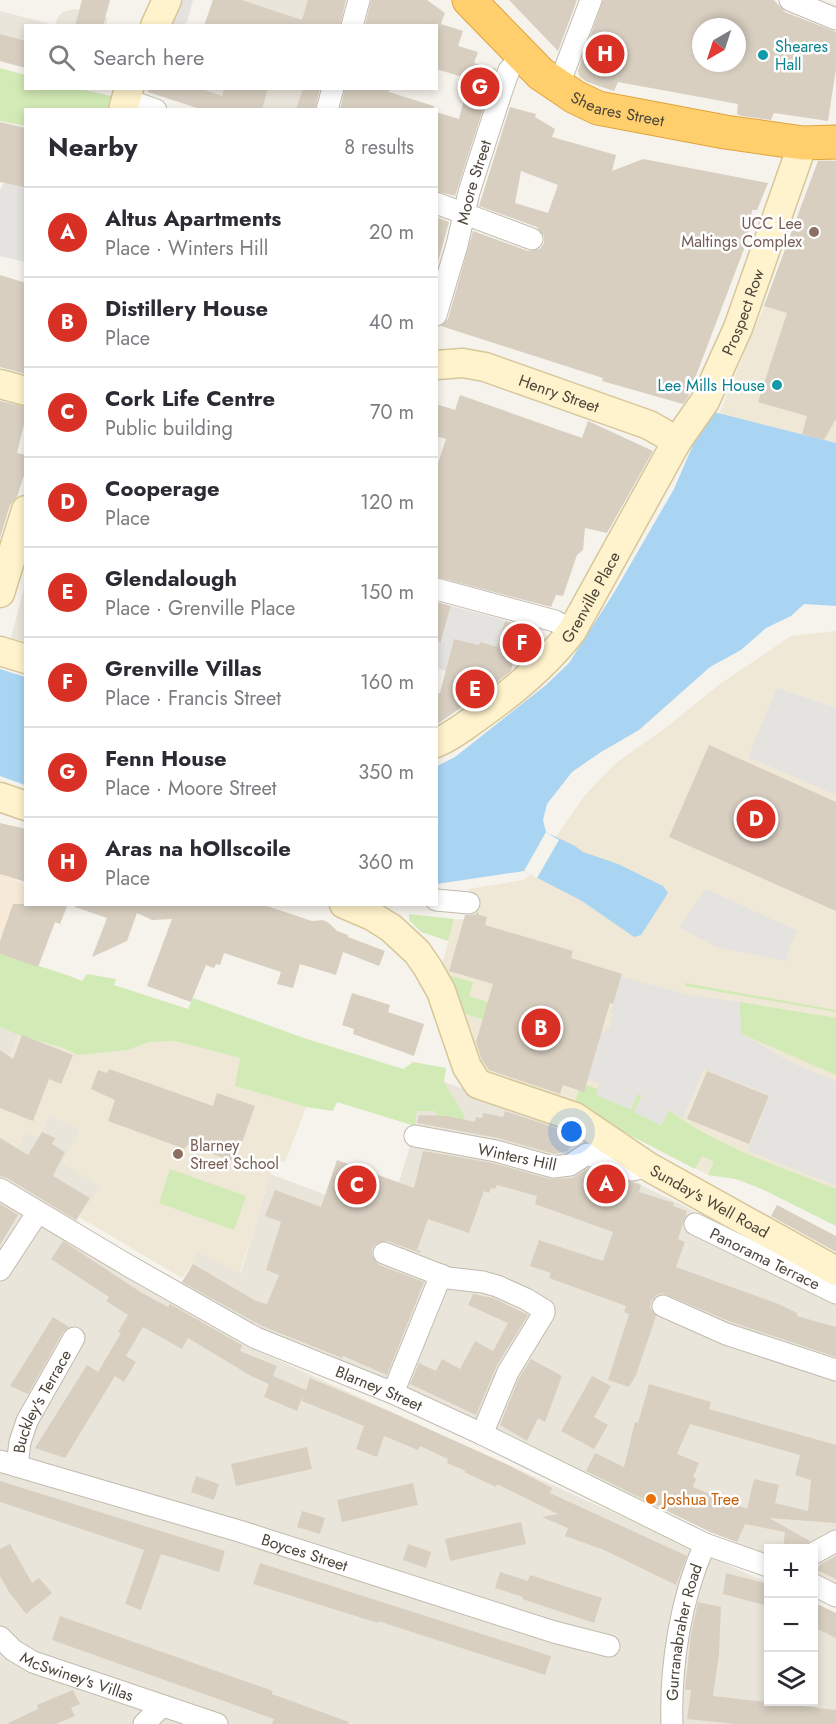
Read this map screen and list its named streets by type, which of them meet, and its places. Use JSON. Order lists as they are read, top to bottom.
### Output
{
  "streets": {
    "highway": ["Sheares Street"],
    "main road": [
      "Prospect Row",
      "Henry Street",
      "Grenville Place",
      "Sunday's Well Road"
    ],
    "street": [
      "Moore Street",
      "Winters Hill",
      "Panorama Terrace",
      "Blarney Street",
      "Buckley's Terrace",
      "Boyces Street",
      "Gurranabraher Road",
      "McSwiney's Villas"
    ]
  },
  "crossings": [
    ["Sheares Street", "Moore Street"],
    ["Sheares Street", "Prospect Row"],
    ["Prospect Row", "Henry Street"],
    ["Prospect Row", "Grenville Place"],
    ["Henry Street", "Grenville Place"],
    ["Winters Hill", "Sunday's Well Road"],
    ["Blarney Street", "Gurranabraher Road"],
    ["Buckley's Terrace", "Boyces Street"]
  ],
  "places": [
    "Sheares Hall",
    "UCC Lee Maltings Complex",
    "Lee Mills House",
    "Blarney Street School",
    "Joshua Tree"
  ],
  "north": "bottom left",
  "page": {
    "search": "Search here",
    "pins": [
      "H",
      "G",
      "F",
      "E",
      "D",
      "B",
      "A",
      "C"
    ],
    "heading": ["Nearby", "8 results"],
    "list": [
      {
        "mark": "A",
        "name": "Altus Apartments",
        "note": "Place · Winters Hill",
        "value": "20 m"
      },
      {
        "mark": "B",
        "name": "Distillery House",
        "note": "Place",
        "value": "40 m"
      },
      {
        "mark": "C",
        "name": "Cork Life Centre",
        "note": "Public building",
        "value": "70 m"
      },
      {
        "mark": "D",
        "name": "Cooperage",
        "note": "Place",
        "value": "120 m"
      },
      {
        "mark": "E",
        "name": "Glendalough",
        "note": "Place · Grenville Place",
        "value": "150 m"
      },
      {
        "mark": "F",
        "name": "Grenville Villas",
        "note": "Place · Francis Street",
        "value": "160 m"
      },
      {
        "mark": "G",
        "name": "Fenn House",
        "note": "Place · Moore Street",
        "value": "350 m"
      },
      {
        "mark": "H",
        "name": "Aras na hOllscoile",
        "note": "Place",
        "value": "360 m"
      }
    ],
    "map_buttons": ["+", "−"]
  }
}
